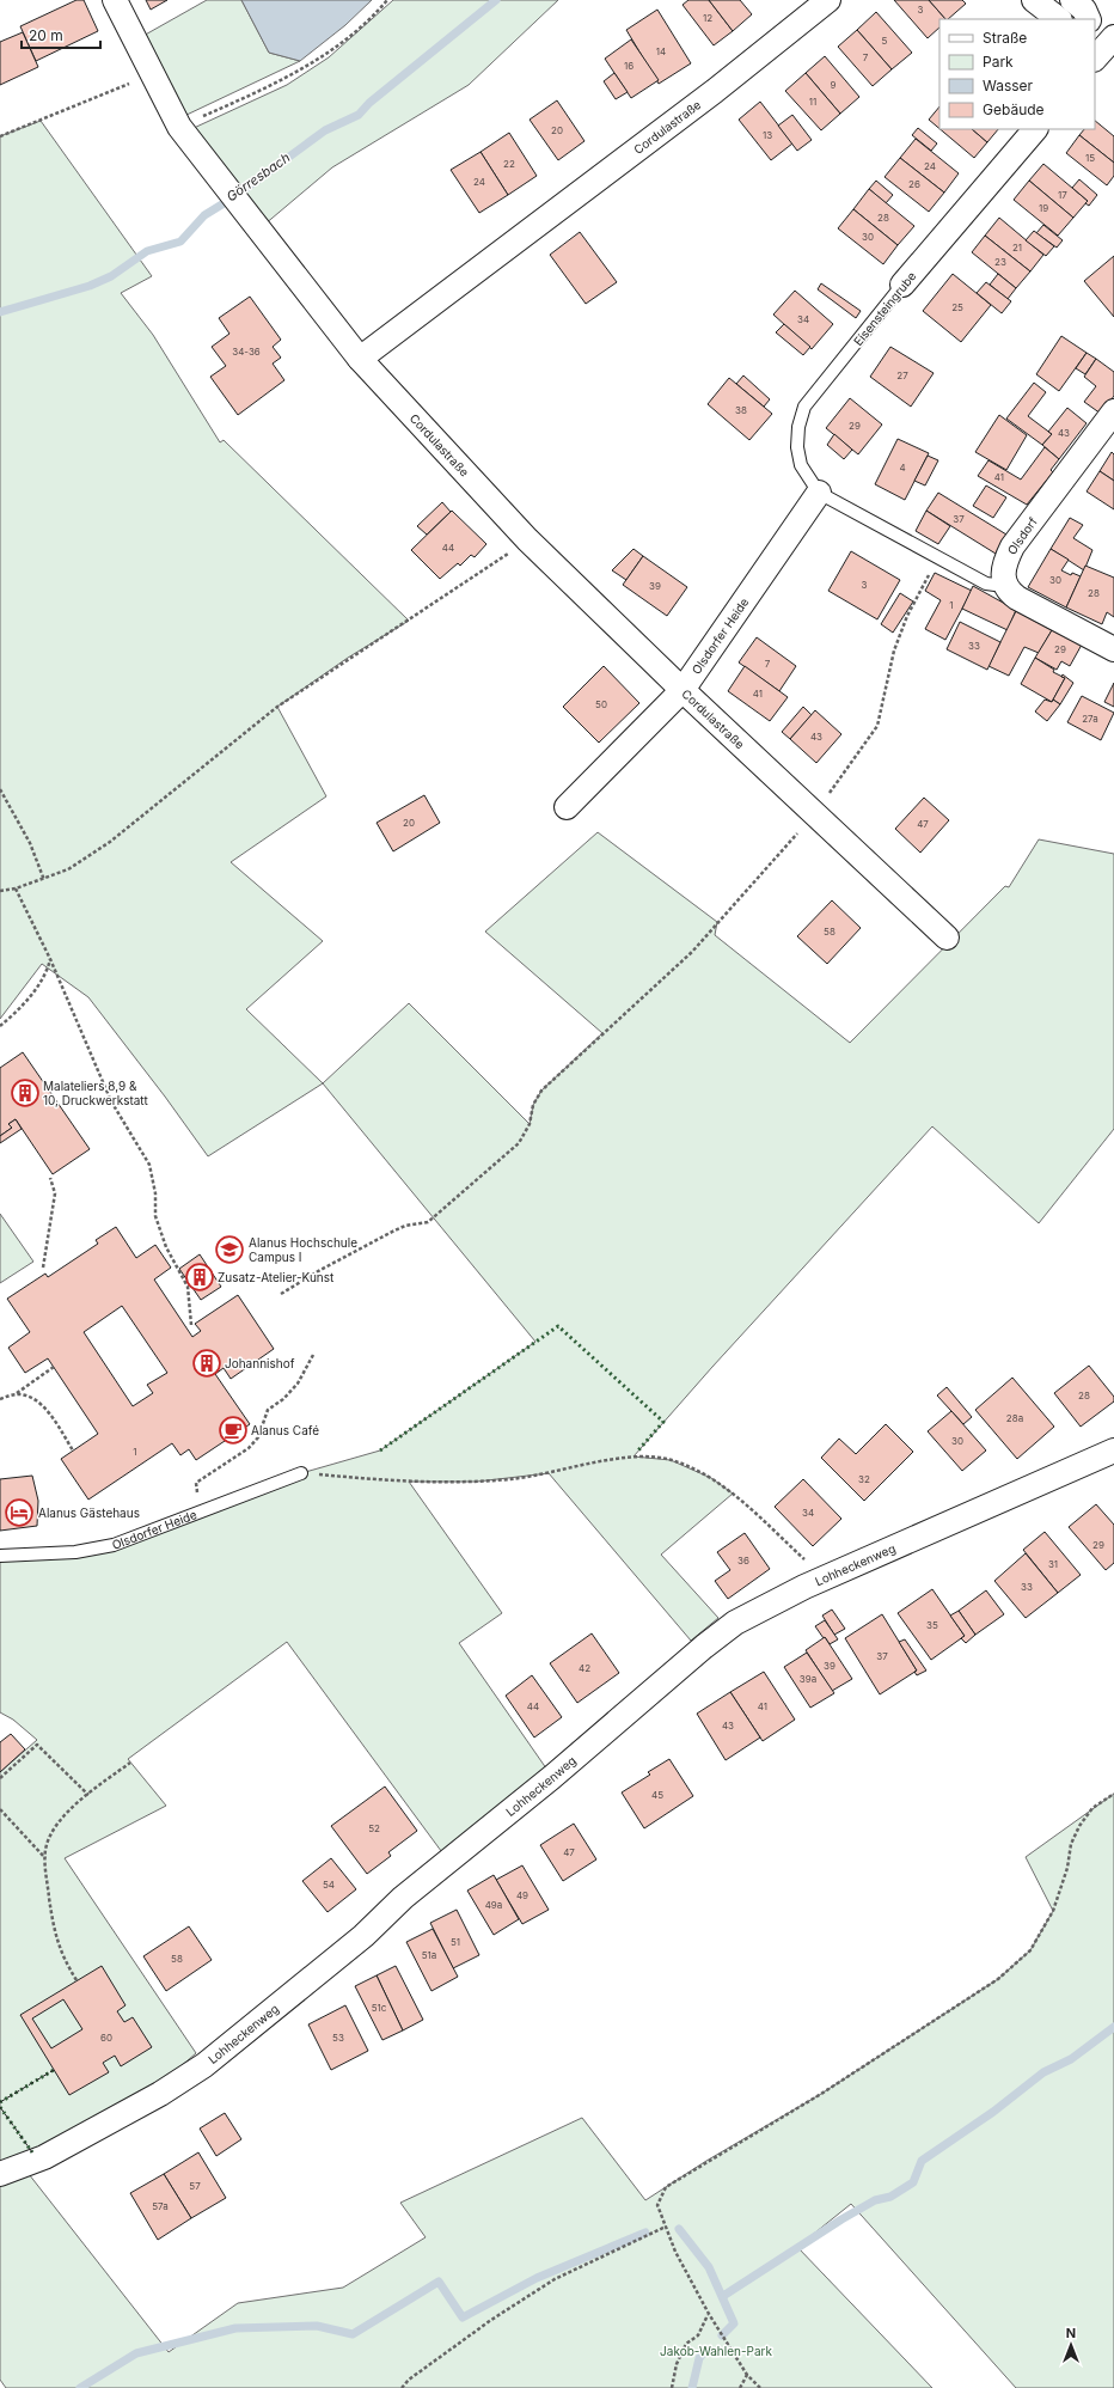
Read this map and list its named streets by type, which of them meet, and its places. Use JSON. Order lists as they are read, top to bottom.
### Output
{
  "streets": {
    "street": [
      "Cordulastraße",
      "Eisensteingrube",
      "Olsdorf",
      "Olsdorfer Heide",
      "Lohheckenweg"
    ]
  },
  "crossings": [
    ["Cordulastraße", "Olsdorfer Heide"],
    ["Eisensteingrube", "Olsdorfer Heide"]
  ],
  "water": ["Görresbach"],
  "parks": ["Jakob-Wahlen-Park"],
  "places": {
    "building": ["Malateliers 8,9 & 10, Druckwerkstatt", "Zusatz-Atelier-Kunst", "Johannishof"],
    "school or university": ["Alanus Hochschule Campus I"],
    "cafe": ["Alanus Café"],
    "hotel": ["Alanus Gästehaus"]
  },
  "house_numbers": [
    "3",
    "12",
    "5",
    "14",
    "7",
    "16",
    "9",
    "11",
    "20",
    "13",
    "15",
    "22",
    "24",
    "24",
    "26",
    "17",
    "19",
    "28",
    "30",
    "21",
    "23",
    "25",
    "34",
    "34-36",
    "27",
    "38",
    "29",
    "43",
    "4",
    "41",
    "37",
    "44",
    "30",
    "3",
    "39",
    "28",
    "1",
    "33",
    "29",
    "7",
    "41",
    "50",
    "27a",
    "43",
    "20",
    "47",
    "58",
    "28",
    "28a",
    "30",
    "1",
    "32",
    "34",
    "29",
    "36",
    "31",
    "33",
    "35",
    "37",
    "39",
    "42",
    "39a",
    "44",
    "41",
    "43",
    "45",
    "52",
    "47",
    "54",
    "49",
    "49a",
    "51",
    "51a",
    "58",
    "51c",
    "60",
    "53",
    "57",
    "57a"
  ],
  "legend": [
    "Straße",
    "Park",
    "Wasser",
    "Gebäude"
  ],
  "scale_bar": "20 m",
  "north": "top"
}
